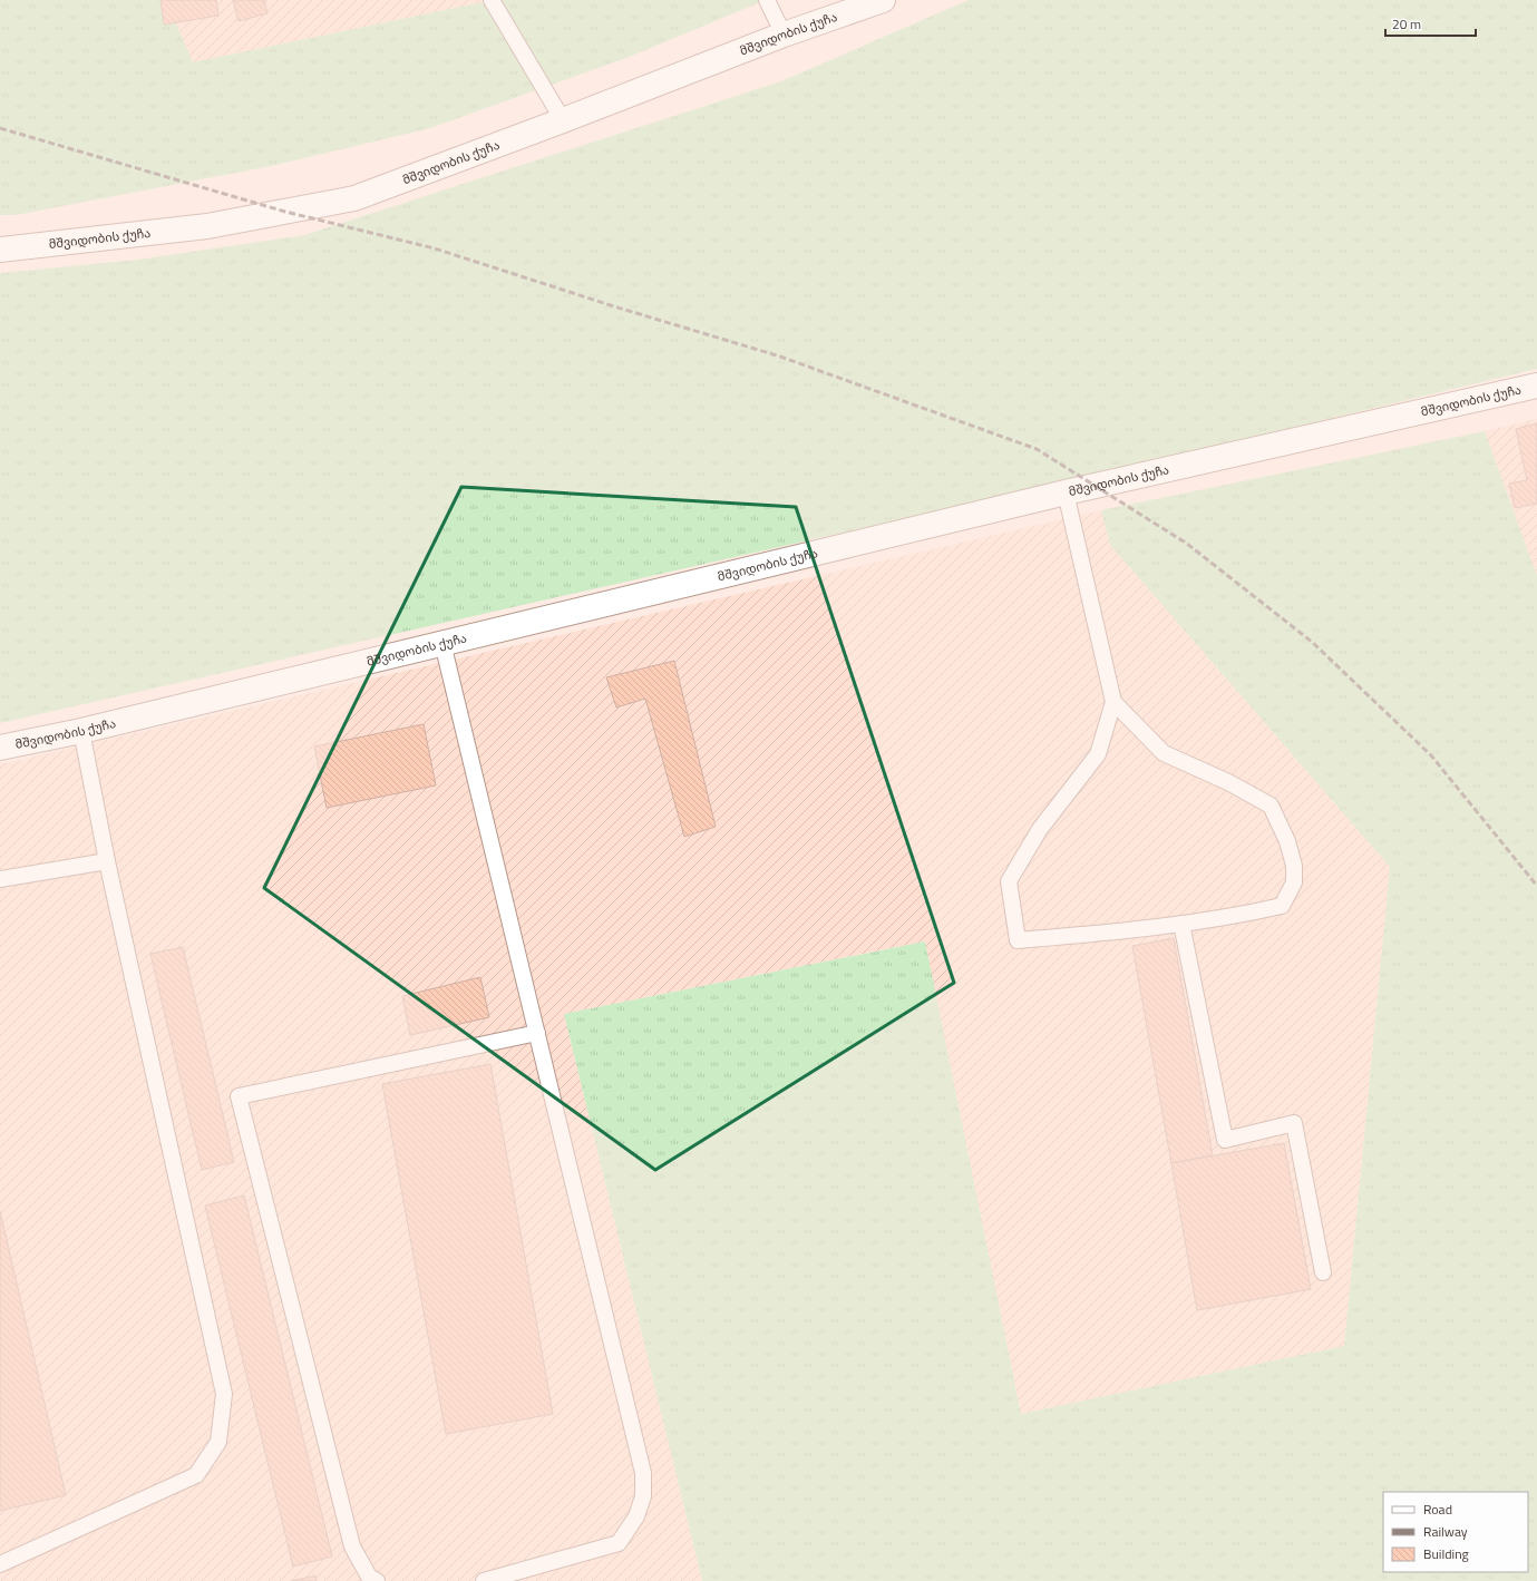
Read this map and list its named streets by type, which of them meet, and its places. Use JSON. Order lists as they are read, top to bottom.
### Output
{
  "streets": {
    "street": ["მშვიდობის ქუჩა"]
  },
  "legend": ["Road", "Railway", "Building"],
  "scale_bar": "20 m"
}
